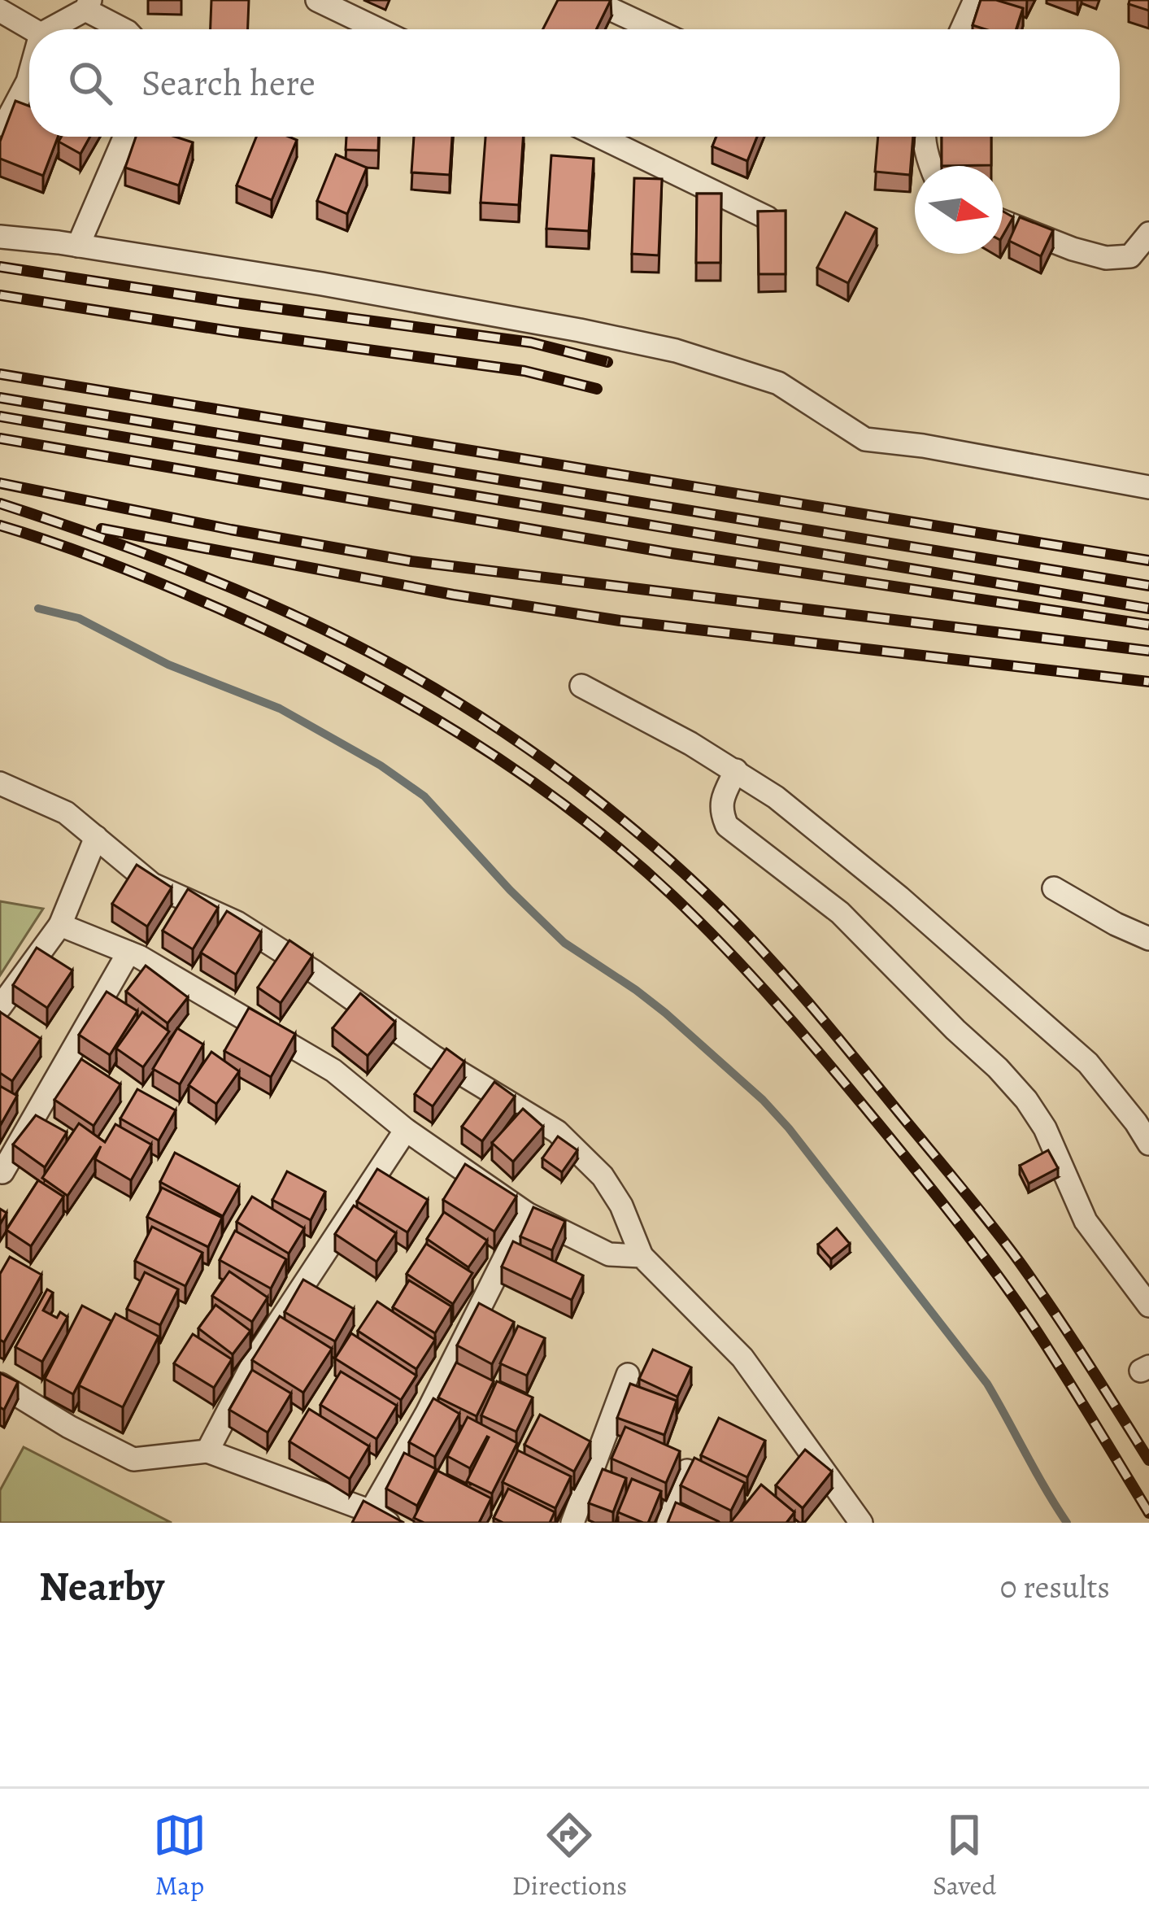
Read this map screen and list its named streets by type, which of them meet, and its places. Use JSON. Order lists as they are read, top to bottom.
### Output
{
  "north": "right",
  "page": {
    "search": "Search here",
    "heading": ["Nearby", "0 results"],
    "nav": ["Map", "Directions", "Saved"]
  }
}
